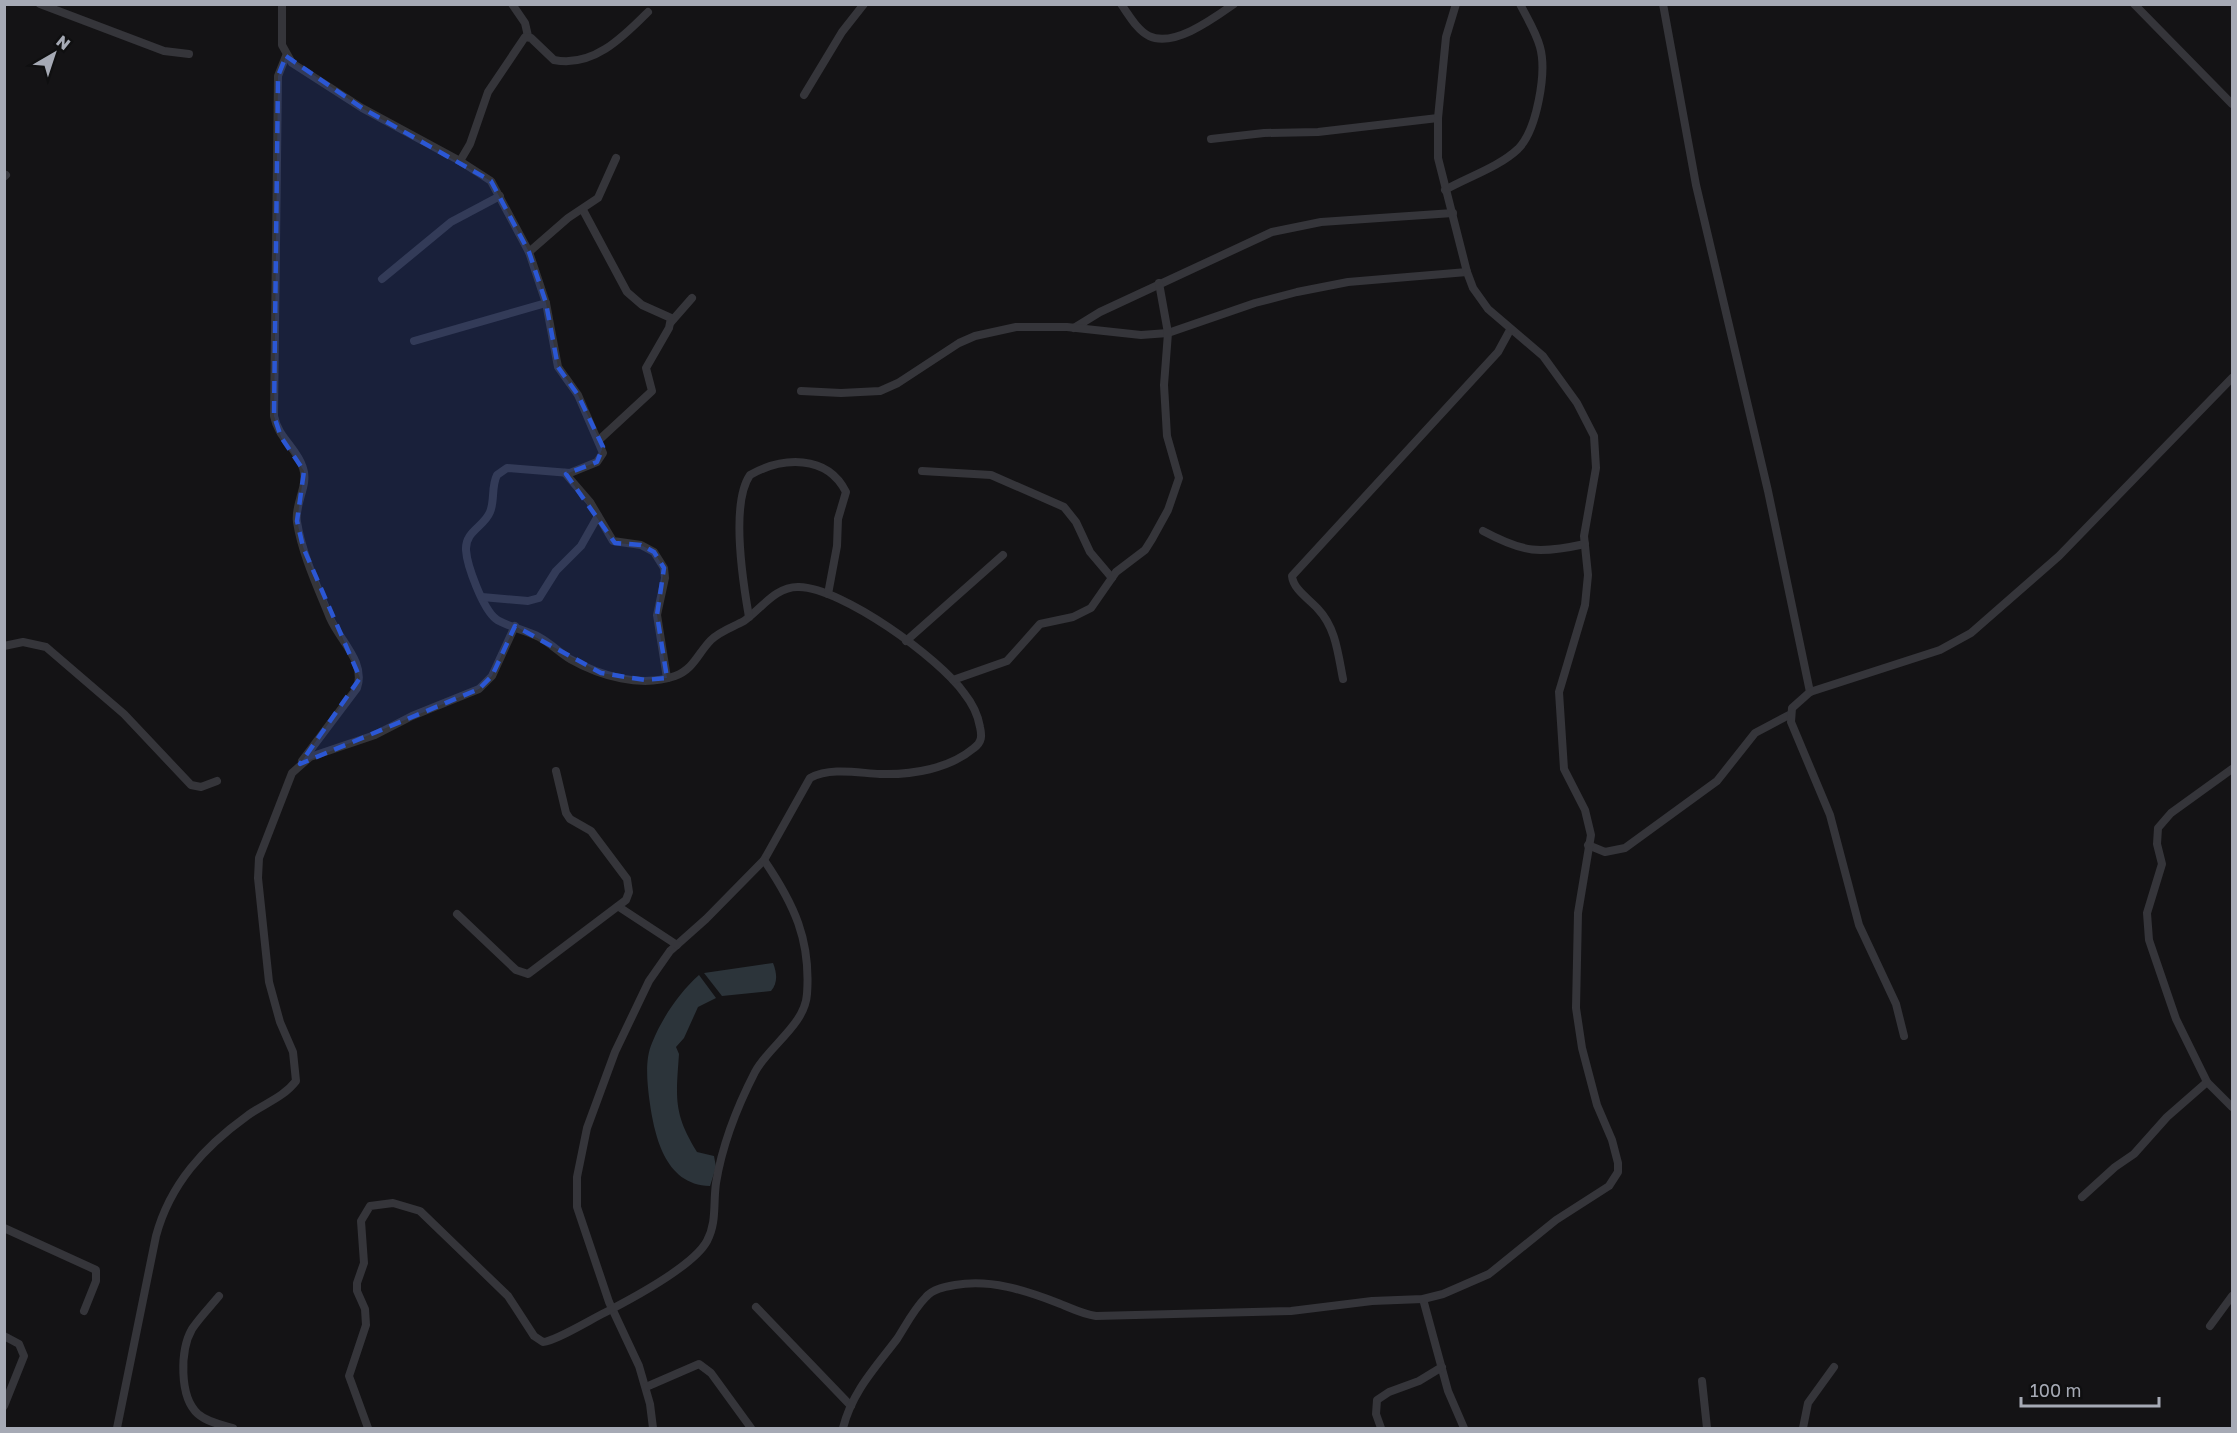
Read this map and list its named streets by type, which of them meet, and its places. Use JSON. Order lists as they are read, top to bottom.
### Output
{
  "scale_bar": "100 m",
  "north": "top right"
}
